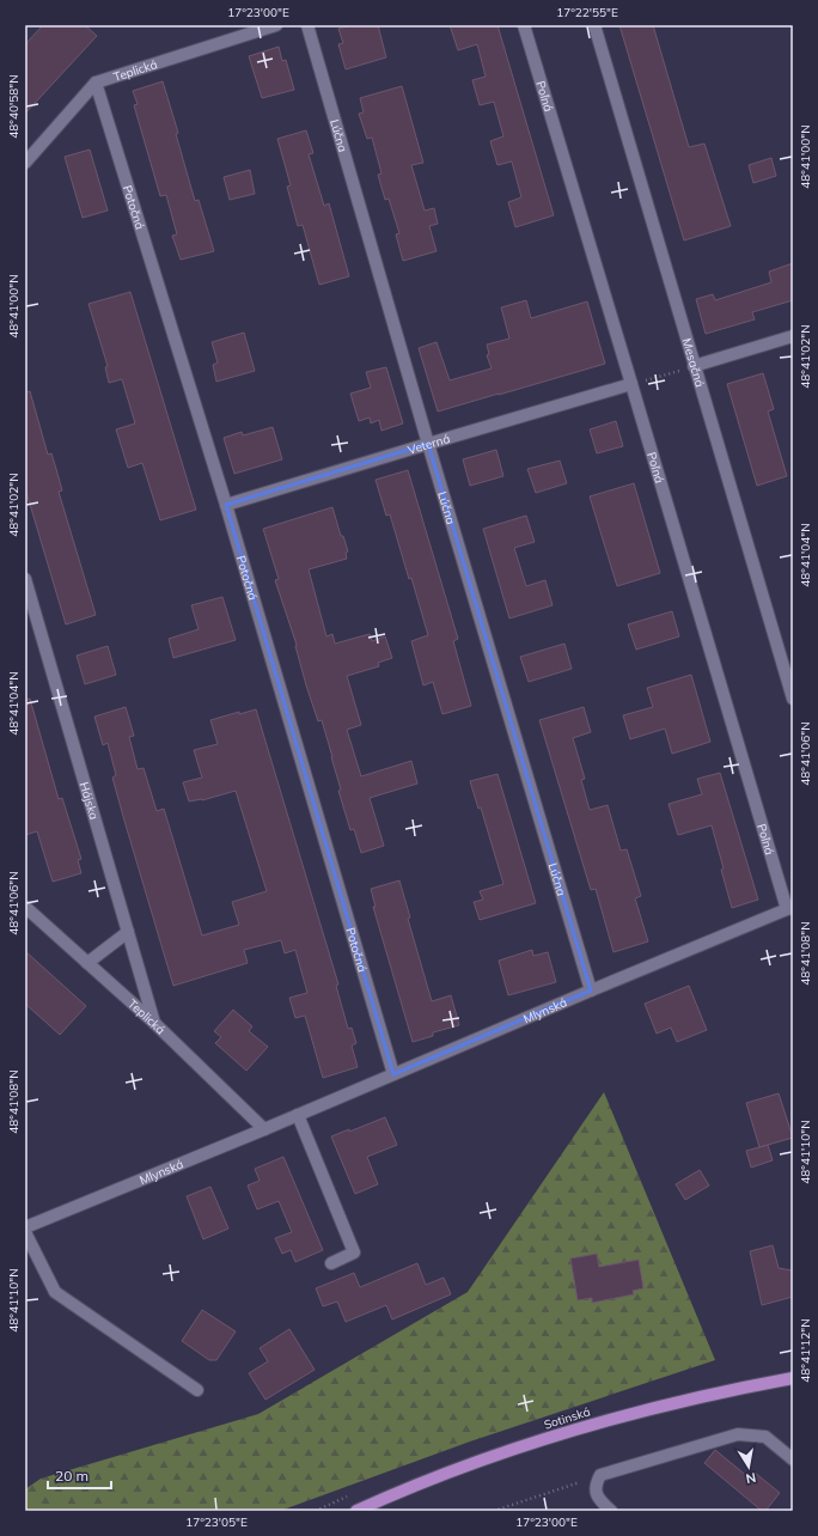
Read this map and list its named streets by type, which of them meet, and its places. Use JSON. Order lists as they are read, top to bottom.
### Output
{
  "streets": {
    "main road": ["Sotinská"],
    "street": [
      "Teplická",
      "Poľná",
      "Lúčna",
      "Potočná",
      "Mesačná",
      "Veterná",
      "Hájska",
      "Mlynská"
    ]
  },
  "crossings": [
    ["Teplická", "Potočná"],
    ["Teplická", "Hájska"],
    ["Teplická", "Mlynská"],
    ["Poľná", "Veterná"],
    ["Poľná", "Mlynská"],
    ["Lúčna", "Veterná"],
    ["Lúčna", "Mlynská"],
    ["Potočná", "Veterná"],
    ["Potočná", "Mlynská"]
  ],
  "scale_bar": "20 m",
  "north": "bottom",
  "coordinates": [
    "17°23'00\"E",
    "17°22'55\"E",
    "48°40'58\"N",
    "48°41'00\"N",
    "48°41'02\"N",
    "48°41'04\"N",
    "48°41'06\"N",
    "48°41'08\"N",
    "48°41'10\"N",
    "48°41'12\"N",
    "17°23'05\"E"
  ]
}
